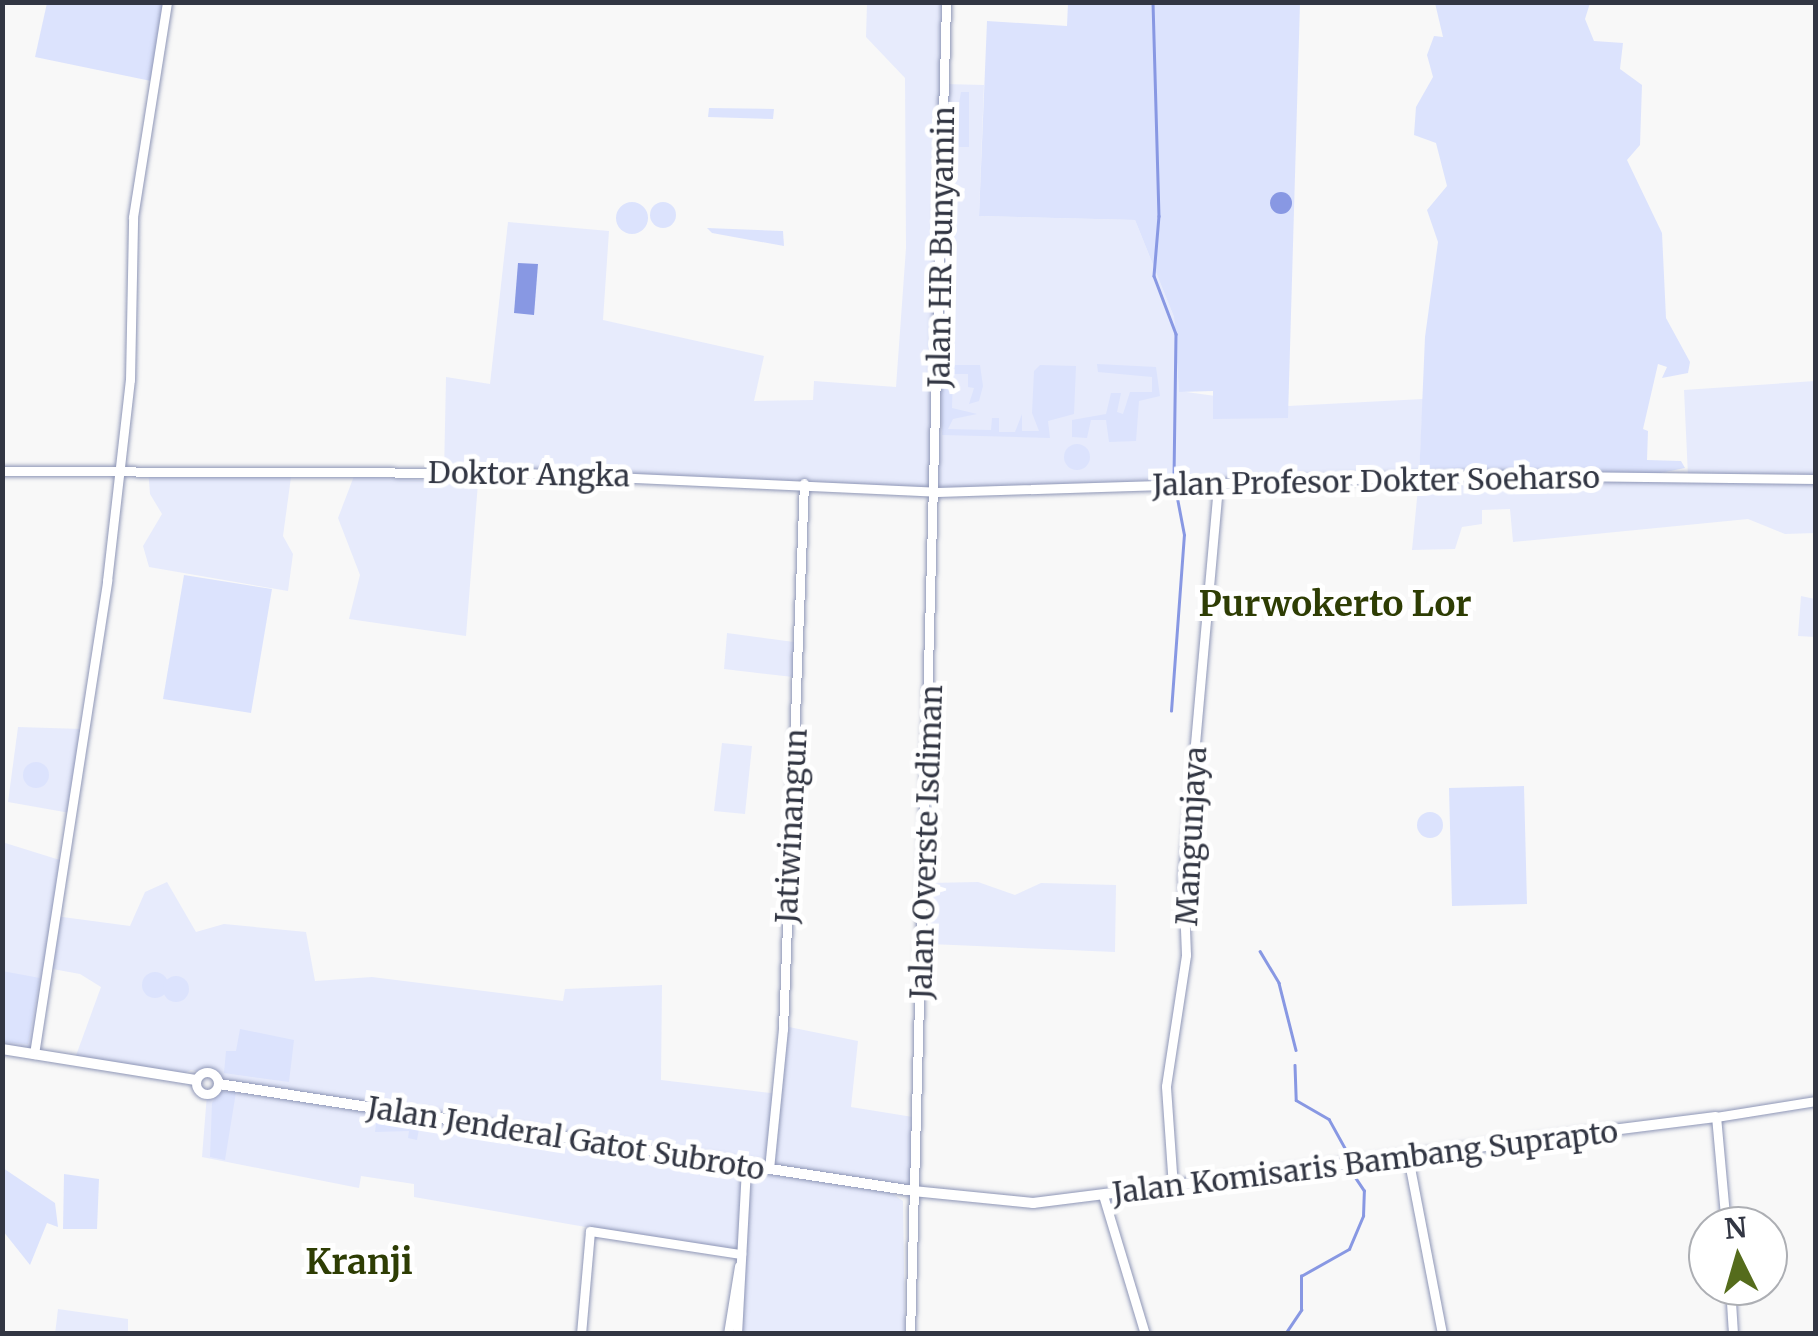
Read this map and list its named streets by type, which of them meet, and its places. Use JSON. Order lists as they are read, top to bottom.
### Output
{
  "streets": {
    "main road": ["Jalan Jenderal Gatot Subroto", "Jalan Komisaris Bambang Suprapto"],
    "street": [
      "Jalan HR Bunyamin",
      "Doktor Angka",
      "Jalan Profesor Dokter Soeharso",
      "Jatiwinangun",
      "Mangunjaya",
      "Jalan Overste Isdiman"
    ]
  },
  "crossings": [
    ["Jalan HR Bunyamin", "Doktor Angka"],
    ["Jalan HR Bunyamin", "Jalan Profesor Dokter Soeharso"],
    ["Jalan HR Bunyamin", "Jalan Overste Isdiman"],
    ["Doktor Angka", "Jalan Profesor Dokter Soeharso"],
    ["Doktor Angka", "Jatiwinangun"],
    ["Doktor Angka", "Jalan Overste Isdiman"],
    ["Jalan Profesor Dokter Soeharso", "Mangunjaya"],
    ["Jalan Profesor Dokter Soeharso", "Jalan Overste Isdiman"],
    ["Jatiwinangun", "Jalan Jenderal Gatot Subroto"],
    ["Mangunjaya", "Jalan Komisaris Bambang Suprapto"],
    ["Jalan Overste Isdiman", "Jalan Jenderal Gatot Subroto"],
    ["Jalan Overste Isdiman", "Jalan Komisaris Bambang Suprapto"],
    ["Jalan Jenderal Gatot Subroto", "Jalan Komisaris Bambang Suprapto"]
  ],
  "districts": ["Purwokerto Lor", "Kranji"],
  "north": "top"
}
